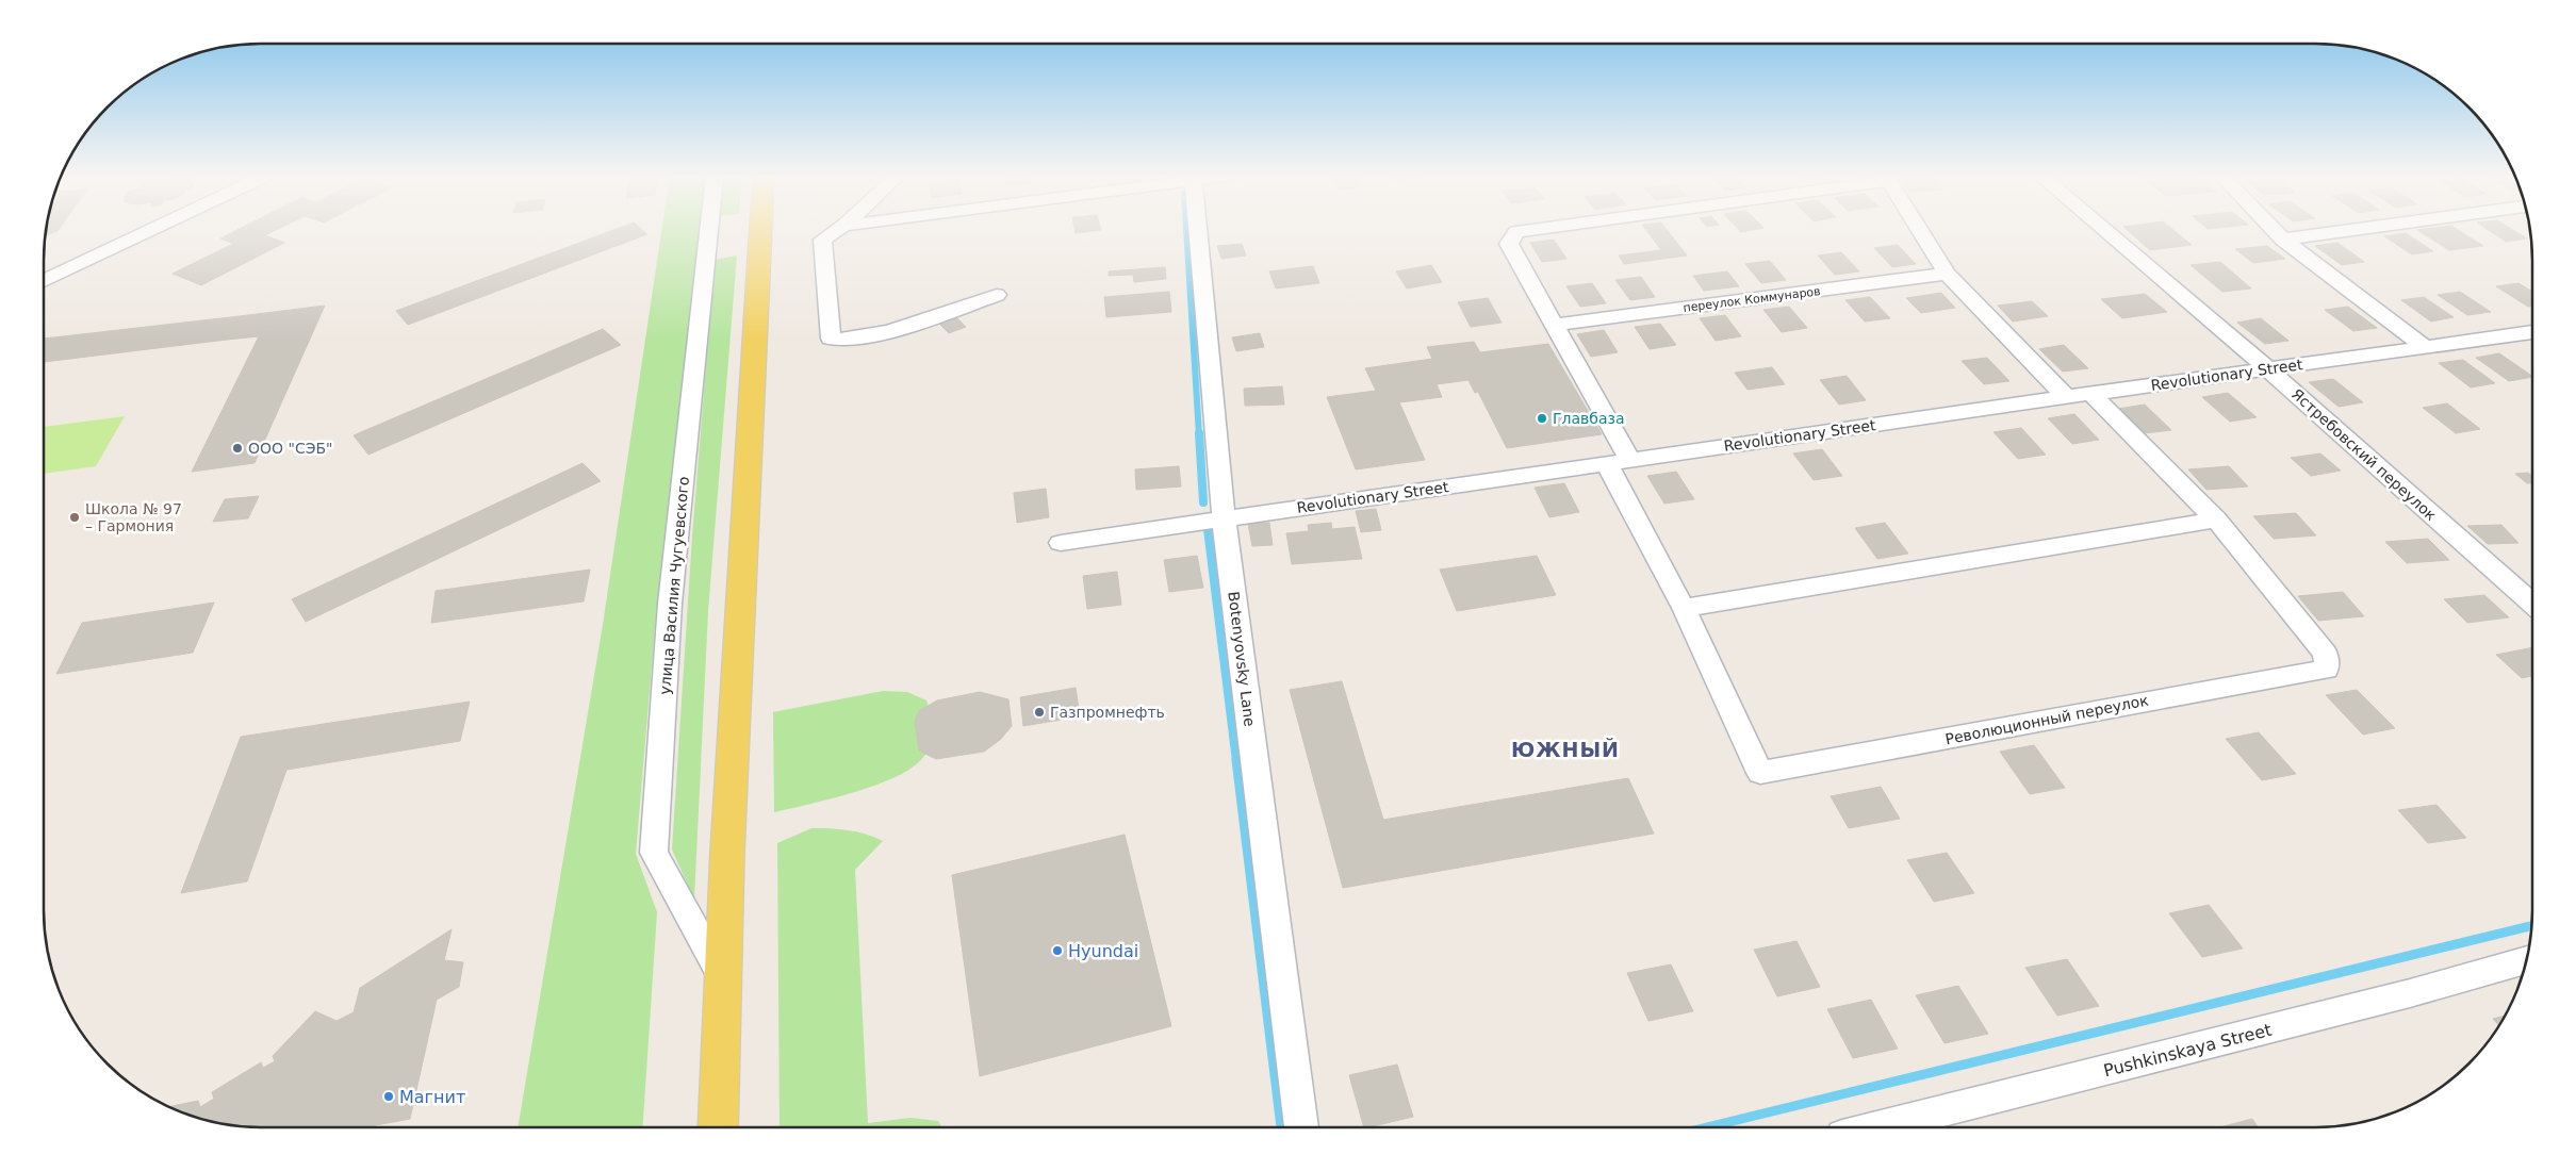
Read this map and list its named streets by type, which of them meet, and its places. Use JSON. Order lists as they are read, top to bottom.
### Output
{
  "streets": {
    "street": [
      "переулок Коммунаров",
      "Revolutionary Street",
      "Ястребовский переулок",
      "улица Василия Чугуевского",
      "Botenyovsky Lane",
      "Революционный переулок",
      "Pushkinskaya Street"
    ]
  },
  "crossings": [
    ["Revolutionary Street", "Ястребовский переулок"],
    ["Revolutionary Street", "Botenyovsky Lane"],
    ["Revolutionary Street", "Революционный переулок"]
  ],
  "districts": ["ЮЖНЫЙ"],
  "places": [
    "Главбаза",
    "ООО \"СЭБ\"",
    "Школа № 97 – Гармония",
    "Газпромнефть",
    "Hyundai",
    "Магнит"
  ]
}
